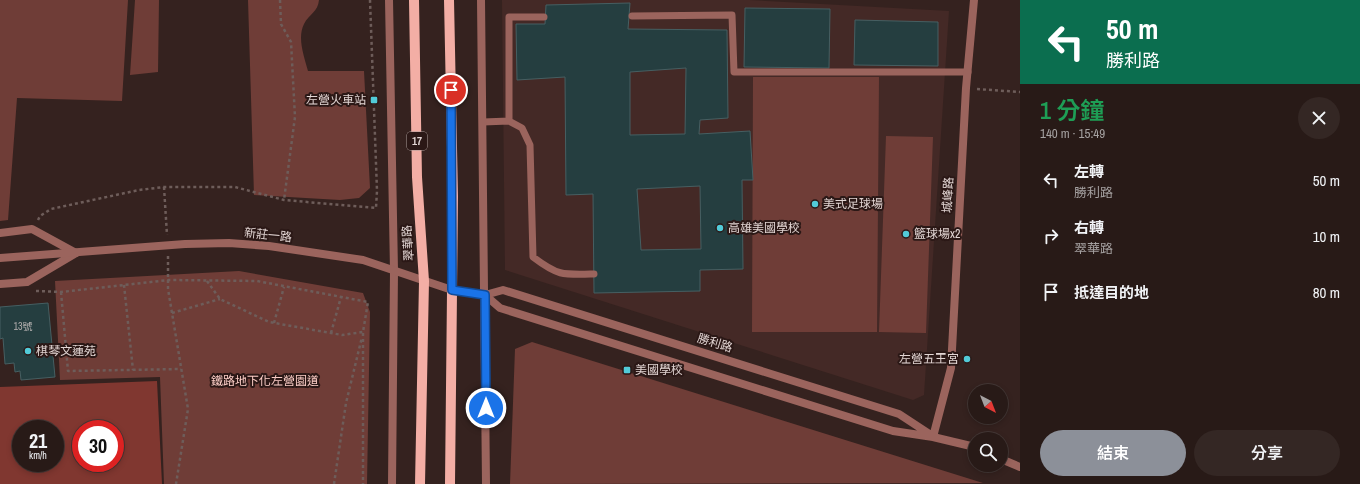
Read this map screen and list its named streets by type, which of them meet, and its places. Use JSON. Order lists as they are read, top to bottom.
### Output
{
  "streets": {
    "main road": ["17", "翠華路"],
    "street": ["城峰路", "新莊一路", "勝利路"]
  },
  "crossings": [
    ["城峰路", "勝利路"],
    ["新莊一路", "翠華路"],
    ["新莊一路", "勝利路"]
  ],
  "parks": ["鐵路地下化左營園道"],
  "places": {
    "transit": ["左營火車站", "美國學校"],
    "other": [
      "美式足球場",
      "高雄美國學校",
      "籃球場x2",
      "棋琴文蓮苑",
      "左營五王宮"
    ]
  },
  "house_numbers": ["13號"],
  "north": "bottom right",
  "page": {
    "turn": ["50 m", "勝利路"],
    "heading": ["1 分鐘", "140 m · 15:49"],
    "list": [
      {
        "name": "左轉",
        "note": "勝利路",
        "value": "50 m"
      },
      {
        "name": "右轉",
        "note": "翠華路",
        "value": "10 m"
      },
      {
        "name": "抵達目的地",
        "value": "80 m"
      }
    ],
    "speed": "21 km/h",
    "limit": "30",
    "buttons": ["結束", "分享"]
  }
}
